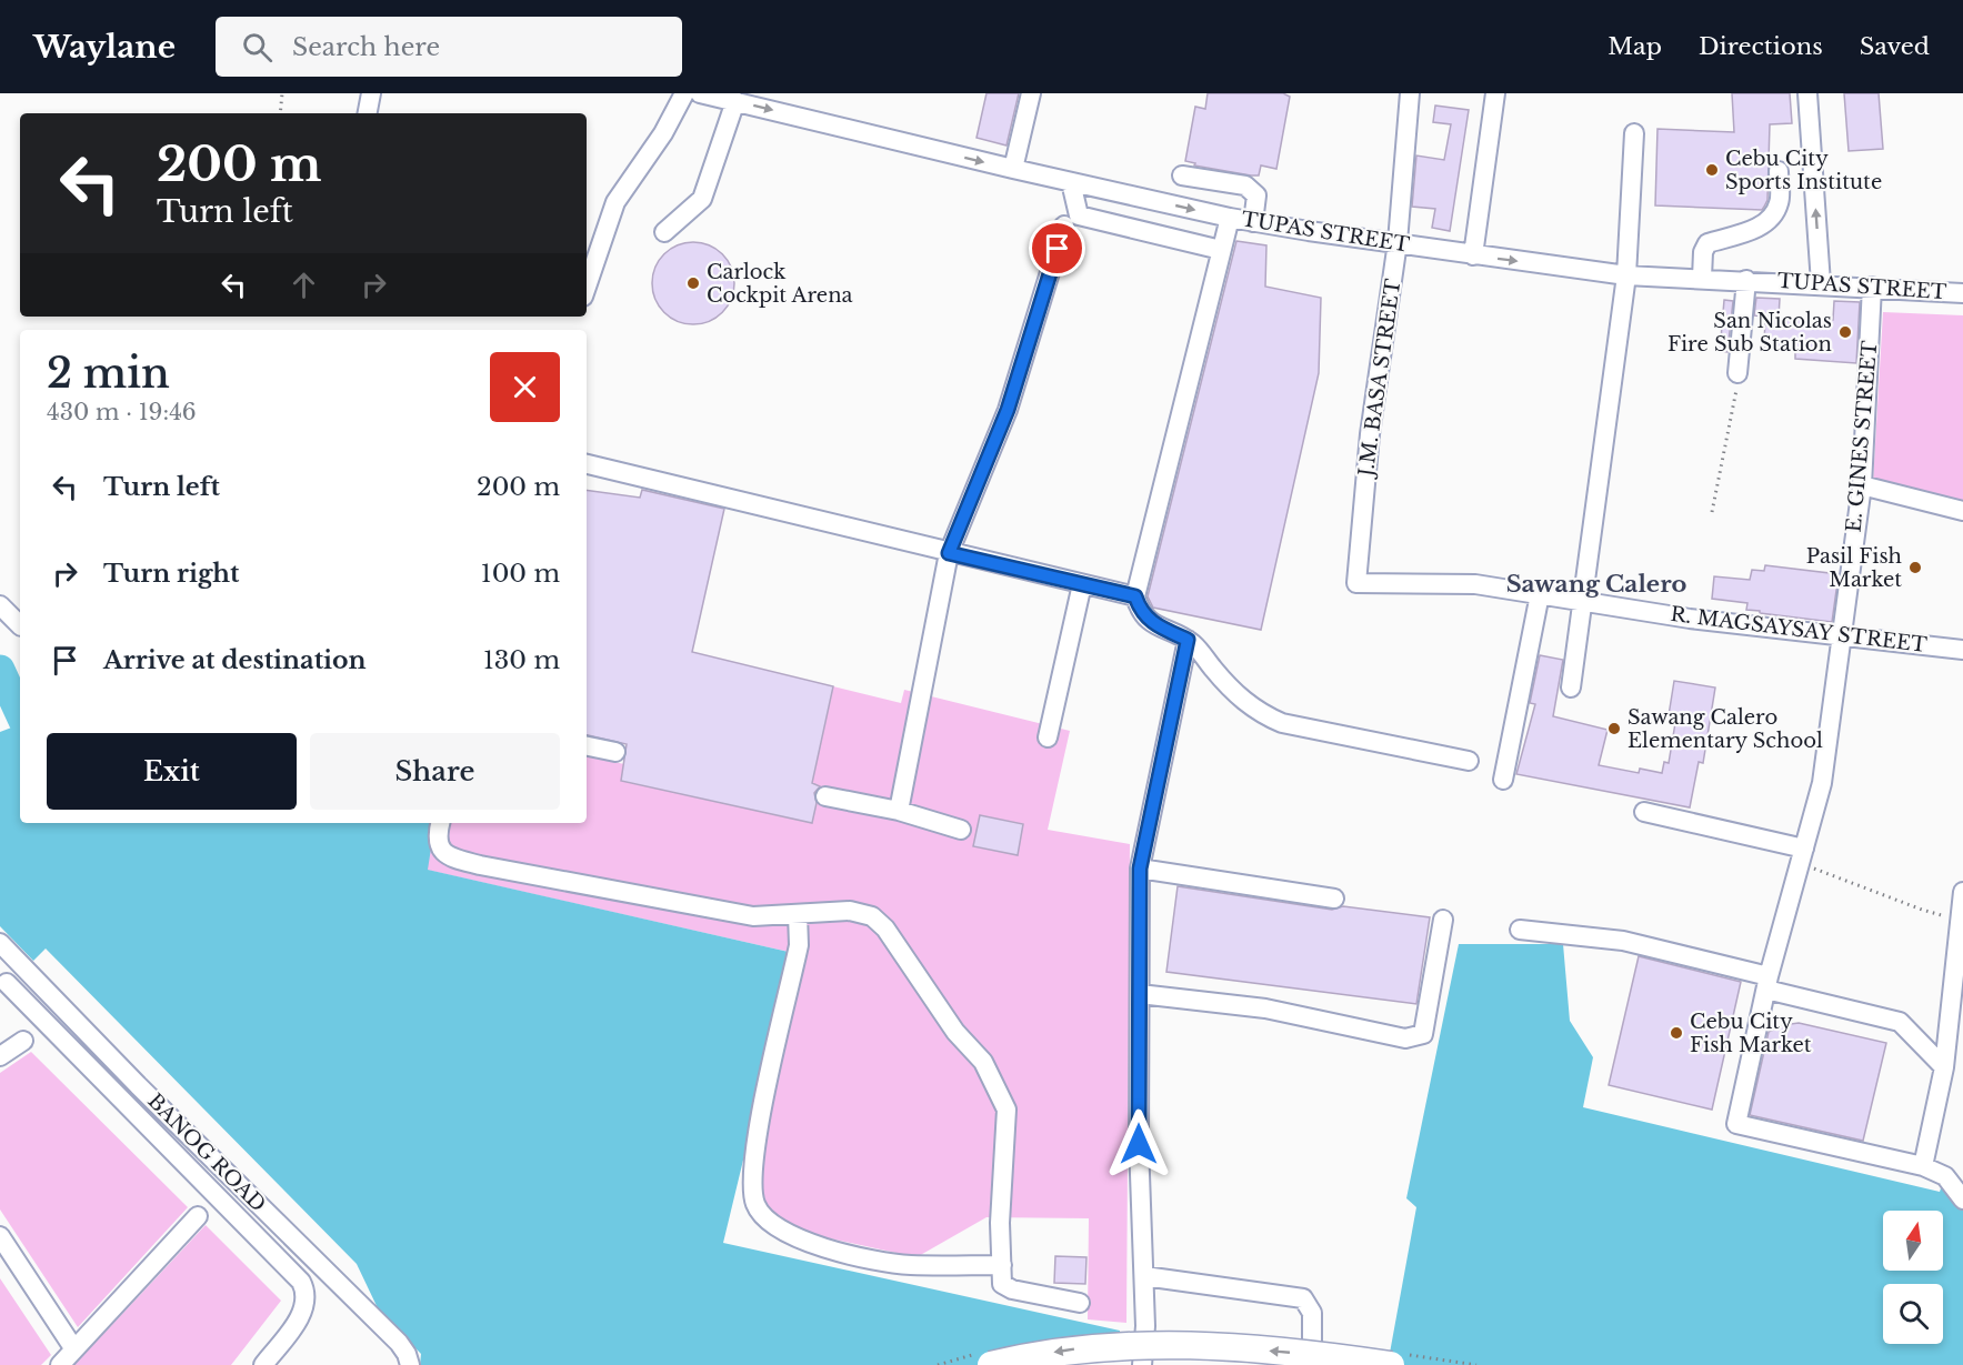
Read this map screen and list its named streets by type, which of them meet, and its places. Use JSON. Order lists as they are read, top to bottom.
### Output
{
  "streets": {
    "street": [
      "TUPAS STREET",
      "J.M. BASA STREET",
      "E. GINES STREET",
      "R. MAGSAYSAY STREET",
      "BANOG ROAD"
    ]
  },
  "crossings": [
    ["TUPAS STREET", "J.M. BASA STREET"],
    ["TUPAS STREET", "E. GINES STREET"],
    ["J.M. BASA STREET", "R. MAGSAYSAY STREET"],
    ["E. GINES STREET", "R. MAGSAYSAY STREET"]
  ],
  "one_way": ["TUPAS STREET"],
  "districts": ["Sawang Calero"],
  "places": [
    "Cebu City Sports Institute",
    "Carlock Cockpit Arena",
    "San Nicolas Fire Sub Station",
    "Pasil Fish Market",
    "Sawang Calero Elementary School",
    "Cebu City Fish Market"
  ],
  "north": "top",
  "page": {
    "header": "Waylane",
    "search": "Search here",
    "nav": ["Map", "Directions", "Saved"],
    "turn": ["200 m", "Turn left"],
    "heading": ["2 min", "430 m · 19:46"],
    "list": [
      {
        "name": "Turn left",
        "value": "200 m"
      },
      {
        "name": "Turn right",
        "value": "100 m"
      },
      {
        "name": "Arrive at destination",
        "value": "130 m"
      }
    ],
    "buttons": ["Exit", "Share"]
  }
}
